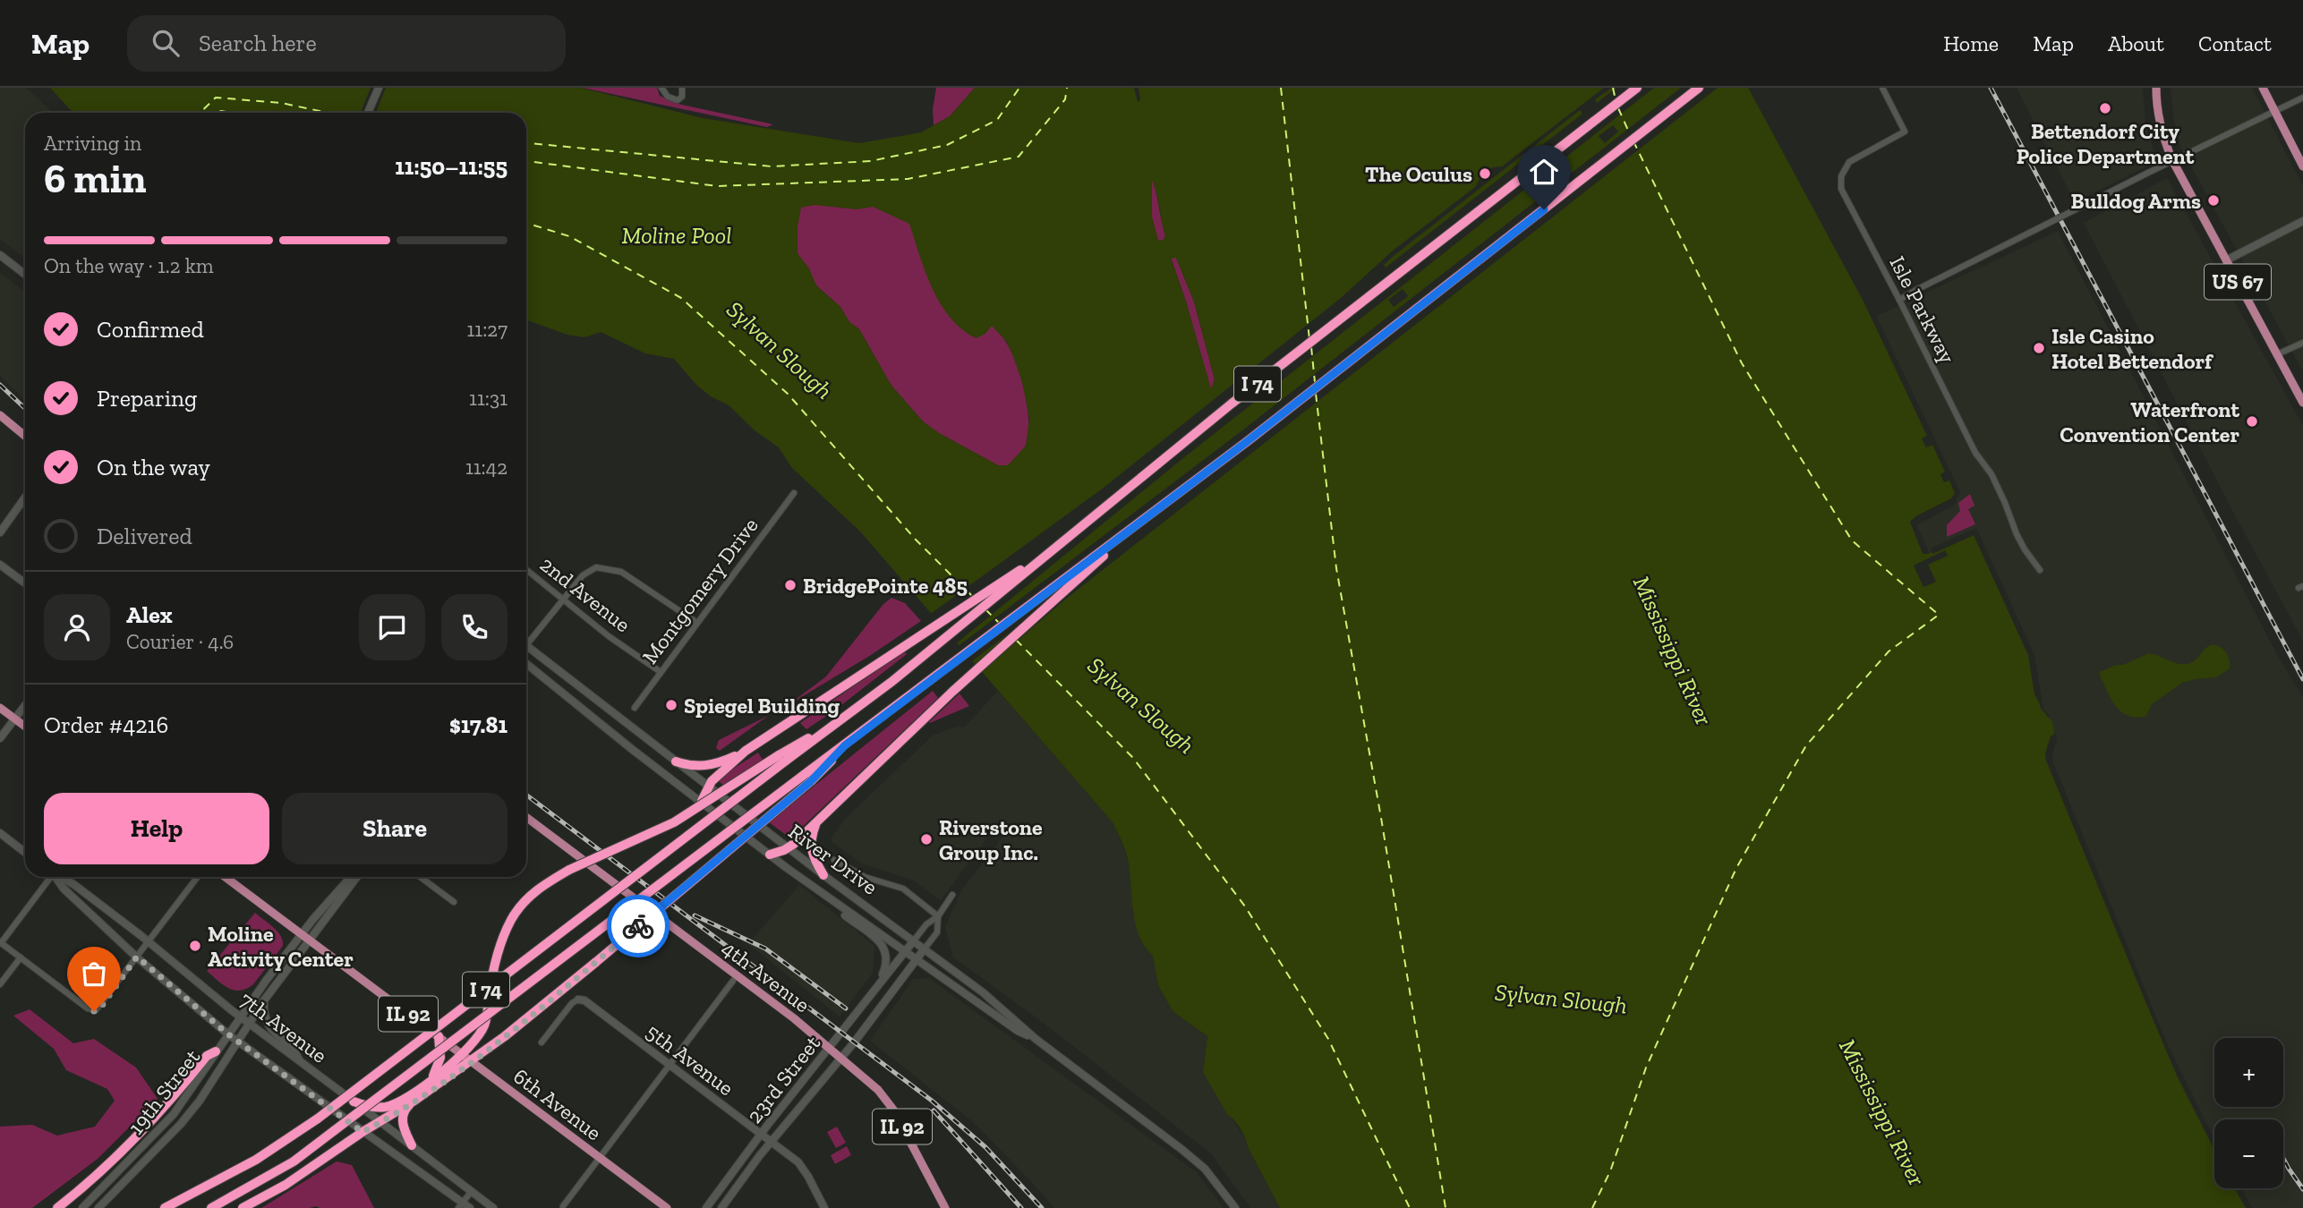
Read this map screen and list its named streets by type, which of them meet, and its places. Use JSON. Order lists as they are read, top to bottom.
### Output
{
  "streets": {
    "highway": ["I 74"],
    "main road": [
      "US 67",
      "River Drive",
      "4th Avenue",
      "IL 92",
      "7th Avenue",
      "5th Avenue",
      "23rd Street",
      "19th Street",
      "6th Avenue"
    ],
    "street": ["Isle Parkway", "Montgomery Drive", "2nd Avenue"]
  },
  "crossings": [
    ["Montgomery Drive", "2nd Avenue"],
    ["River Drive", "23rd Street"],
    ["4th Avenue", "23rd Street"],
    ["7th Avenue", "19th Street"],
    ["5th Avenue", "23rd Street"],
    ["19th Street", "6th Avenue"]
  ],
  "water": ["Moline Pool", "Sylvan Slough", "Mississippi River"],
  "places": [
    "Bettendorf City Police Department",
    "The Oculus",
    "Bulldog Arms",
    "Isle Casino Hotel Bettendorf",
    "Waterfront Convention Center",
    "BridgePointe 485",
    "Spiegel Building",
    "Riverstone Group Inc.",
    "Moline Activity Center"
  ],
  "page": {
    "header": "Map",
    "search": "Search here",
    "nav": [
      "Home",
      "Map",
      "About",
      "Contact"
    ],
    "heading": ["6 min", "Arriving in", "11:50–11:55"],
    "panel": [
      "Alex",
      "Courier · 4.6",
      "Order #4216",
      "$17.81"
    ],
    "bar": "On the way · 1.2 km",
    "list": [
      ["Confirmed", "11:27"],
      ["Preparing", "11:31"],
      ["On the way", "11:42"],
      "Delivered"
    ],
    "buttons": ["Help", "Share"],
    "map_buttons": ["+", "−"]
  }
}
